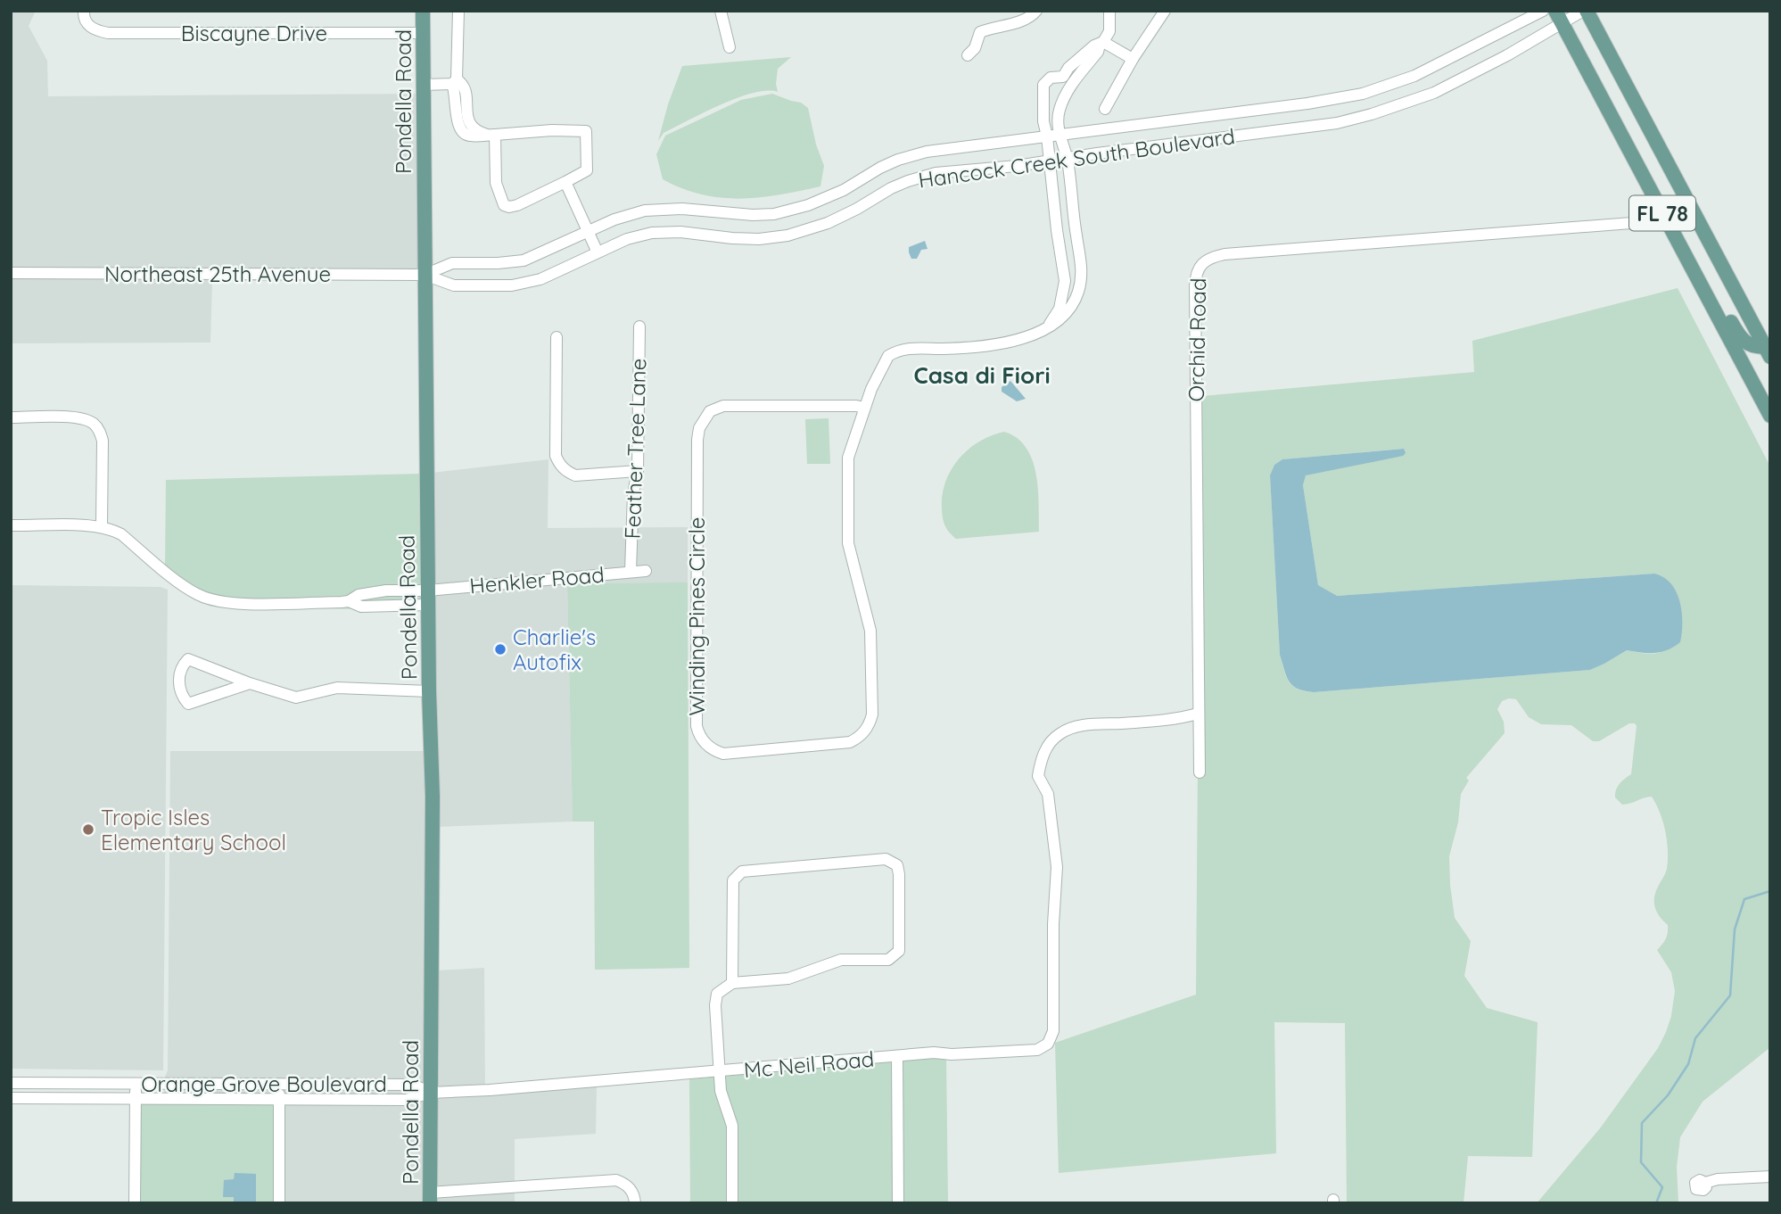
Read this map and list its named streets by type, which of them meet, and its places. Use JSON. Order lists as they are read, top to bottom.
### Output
{
  "streets": {
    "main road": ["Pondella Road", "FL 78"],
    "street": [
      "Biscayne Drive",
      "Hancock Creek South Boulevard",
      "Northeast 25th Avenue",
      "Orchid Road",
      "Feather Tree Lane",
      "Henkler Road",
      "Winding Pines Circle",
      "Mc Neil Road",
      "Orange Grove Boulevard"
    ]
  },
  "crossings": [
    ["Biscayne Drive", "Pondella Road"],
    ["Pondella Road", "Hancock Creek South Boulevard"],
    ["Pondella Road", "Northeast 25th Avenue"],
    ["Pondella Road", "Henkler Road"],
    ["Pondella Road", "Mc Neil Road"],
    ["Pondella Road", "Orange Grove Boulevard"],
    ["Hancock Creek South Boulevard", "FL 78"],
    ["Hancock Creek South Boulevard", "Northeast 25th Avenue"],
    ["Hancock Creek South Boulevard", "Winding Pines Circle"],
    ["FL 78", "Orchid Road"],
    ["Orchid Road", "Mc Neil Road"],
    ["Feather Tree Lane", "Henkler Road"],
    ["Mc Neil Road", "Orange Grove Boulevard"]
  ],
  "districts": ["Casa di Fiori"],
  "places": ["Charlie's Autofix", "Tropic Isles Elementary School"]
}
